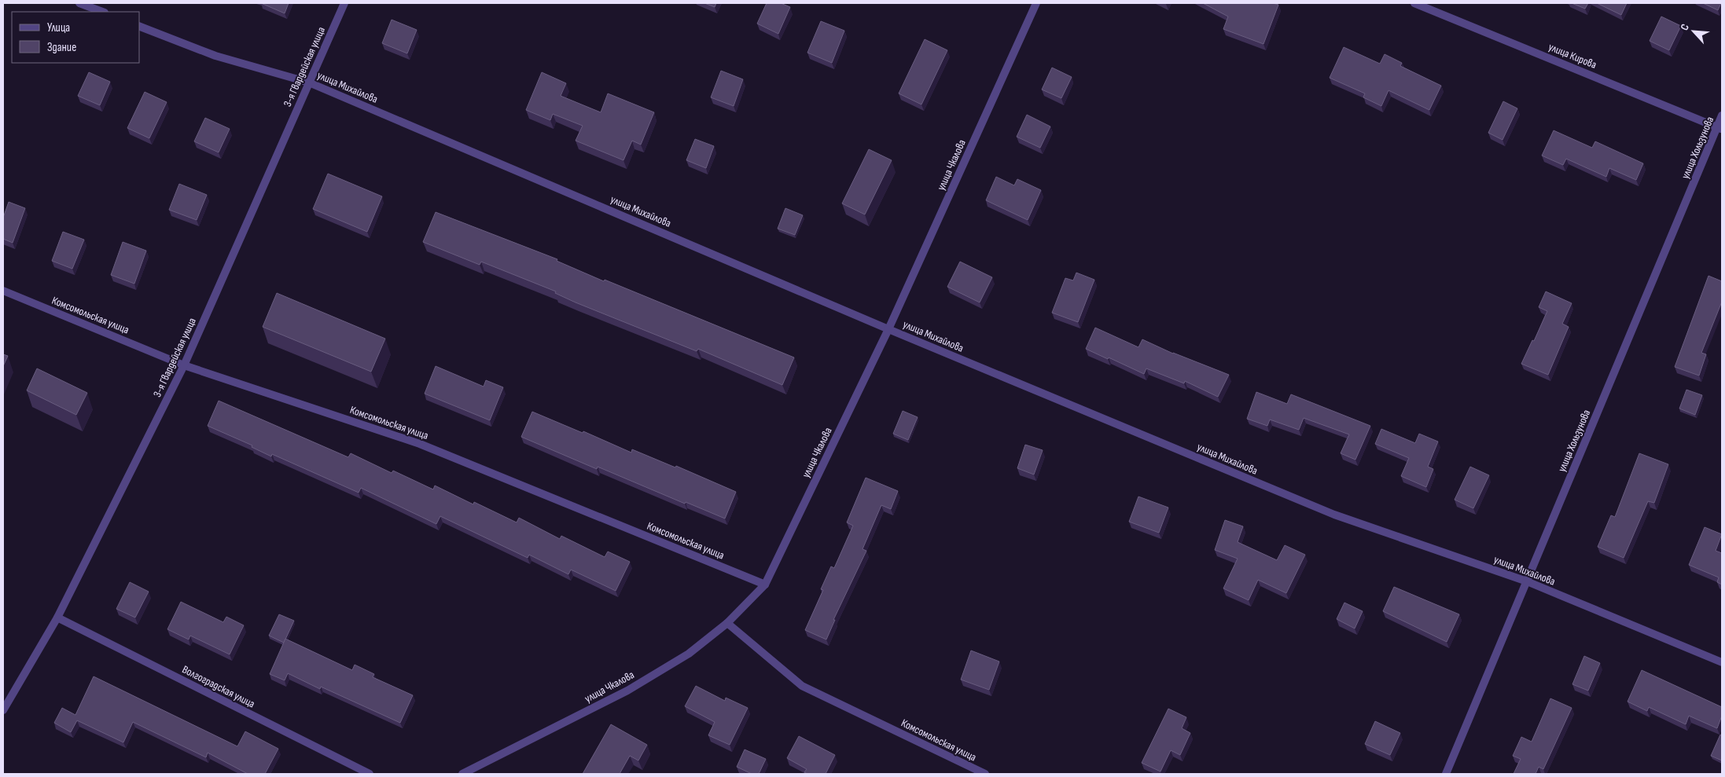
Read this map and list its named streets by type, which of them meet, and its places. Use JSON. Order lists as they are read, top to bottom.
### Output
{
  "streets": {
    "street": [
      "улица Кирова",
      "3-я Гвардейская улица",
      "улица Михайлова",
      "улица Хользунова",
      "улица Чкалова",
      "Комсомольская улица",
      "Волгоградская улица"
    ]
  },
  "crossings": [
    ["улица Кирова", "улица Хользунова"],
    ["3-я Гвардейская улица", "улица Михайлова"],
    ["3-я Гвардейская улица", "Комсомольская улица"],
    ["3-я Гвардейская улица", "Волгоградская улица"],
    ["улица Михайлова", "улица Хользунова"],
    ["улица Михайлова", "улица Чкалова"],
    ["улица Чкалова", "Комсомольская улица"]
  ],
  "legend": ["Улица", "Здание"],
  "north": "top left"
}
